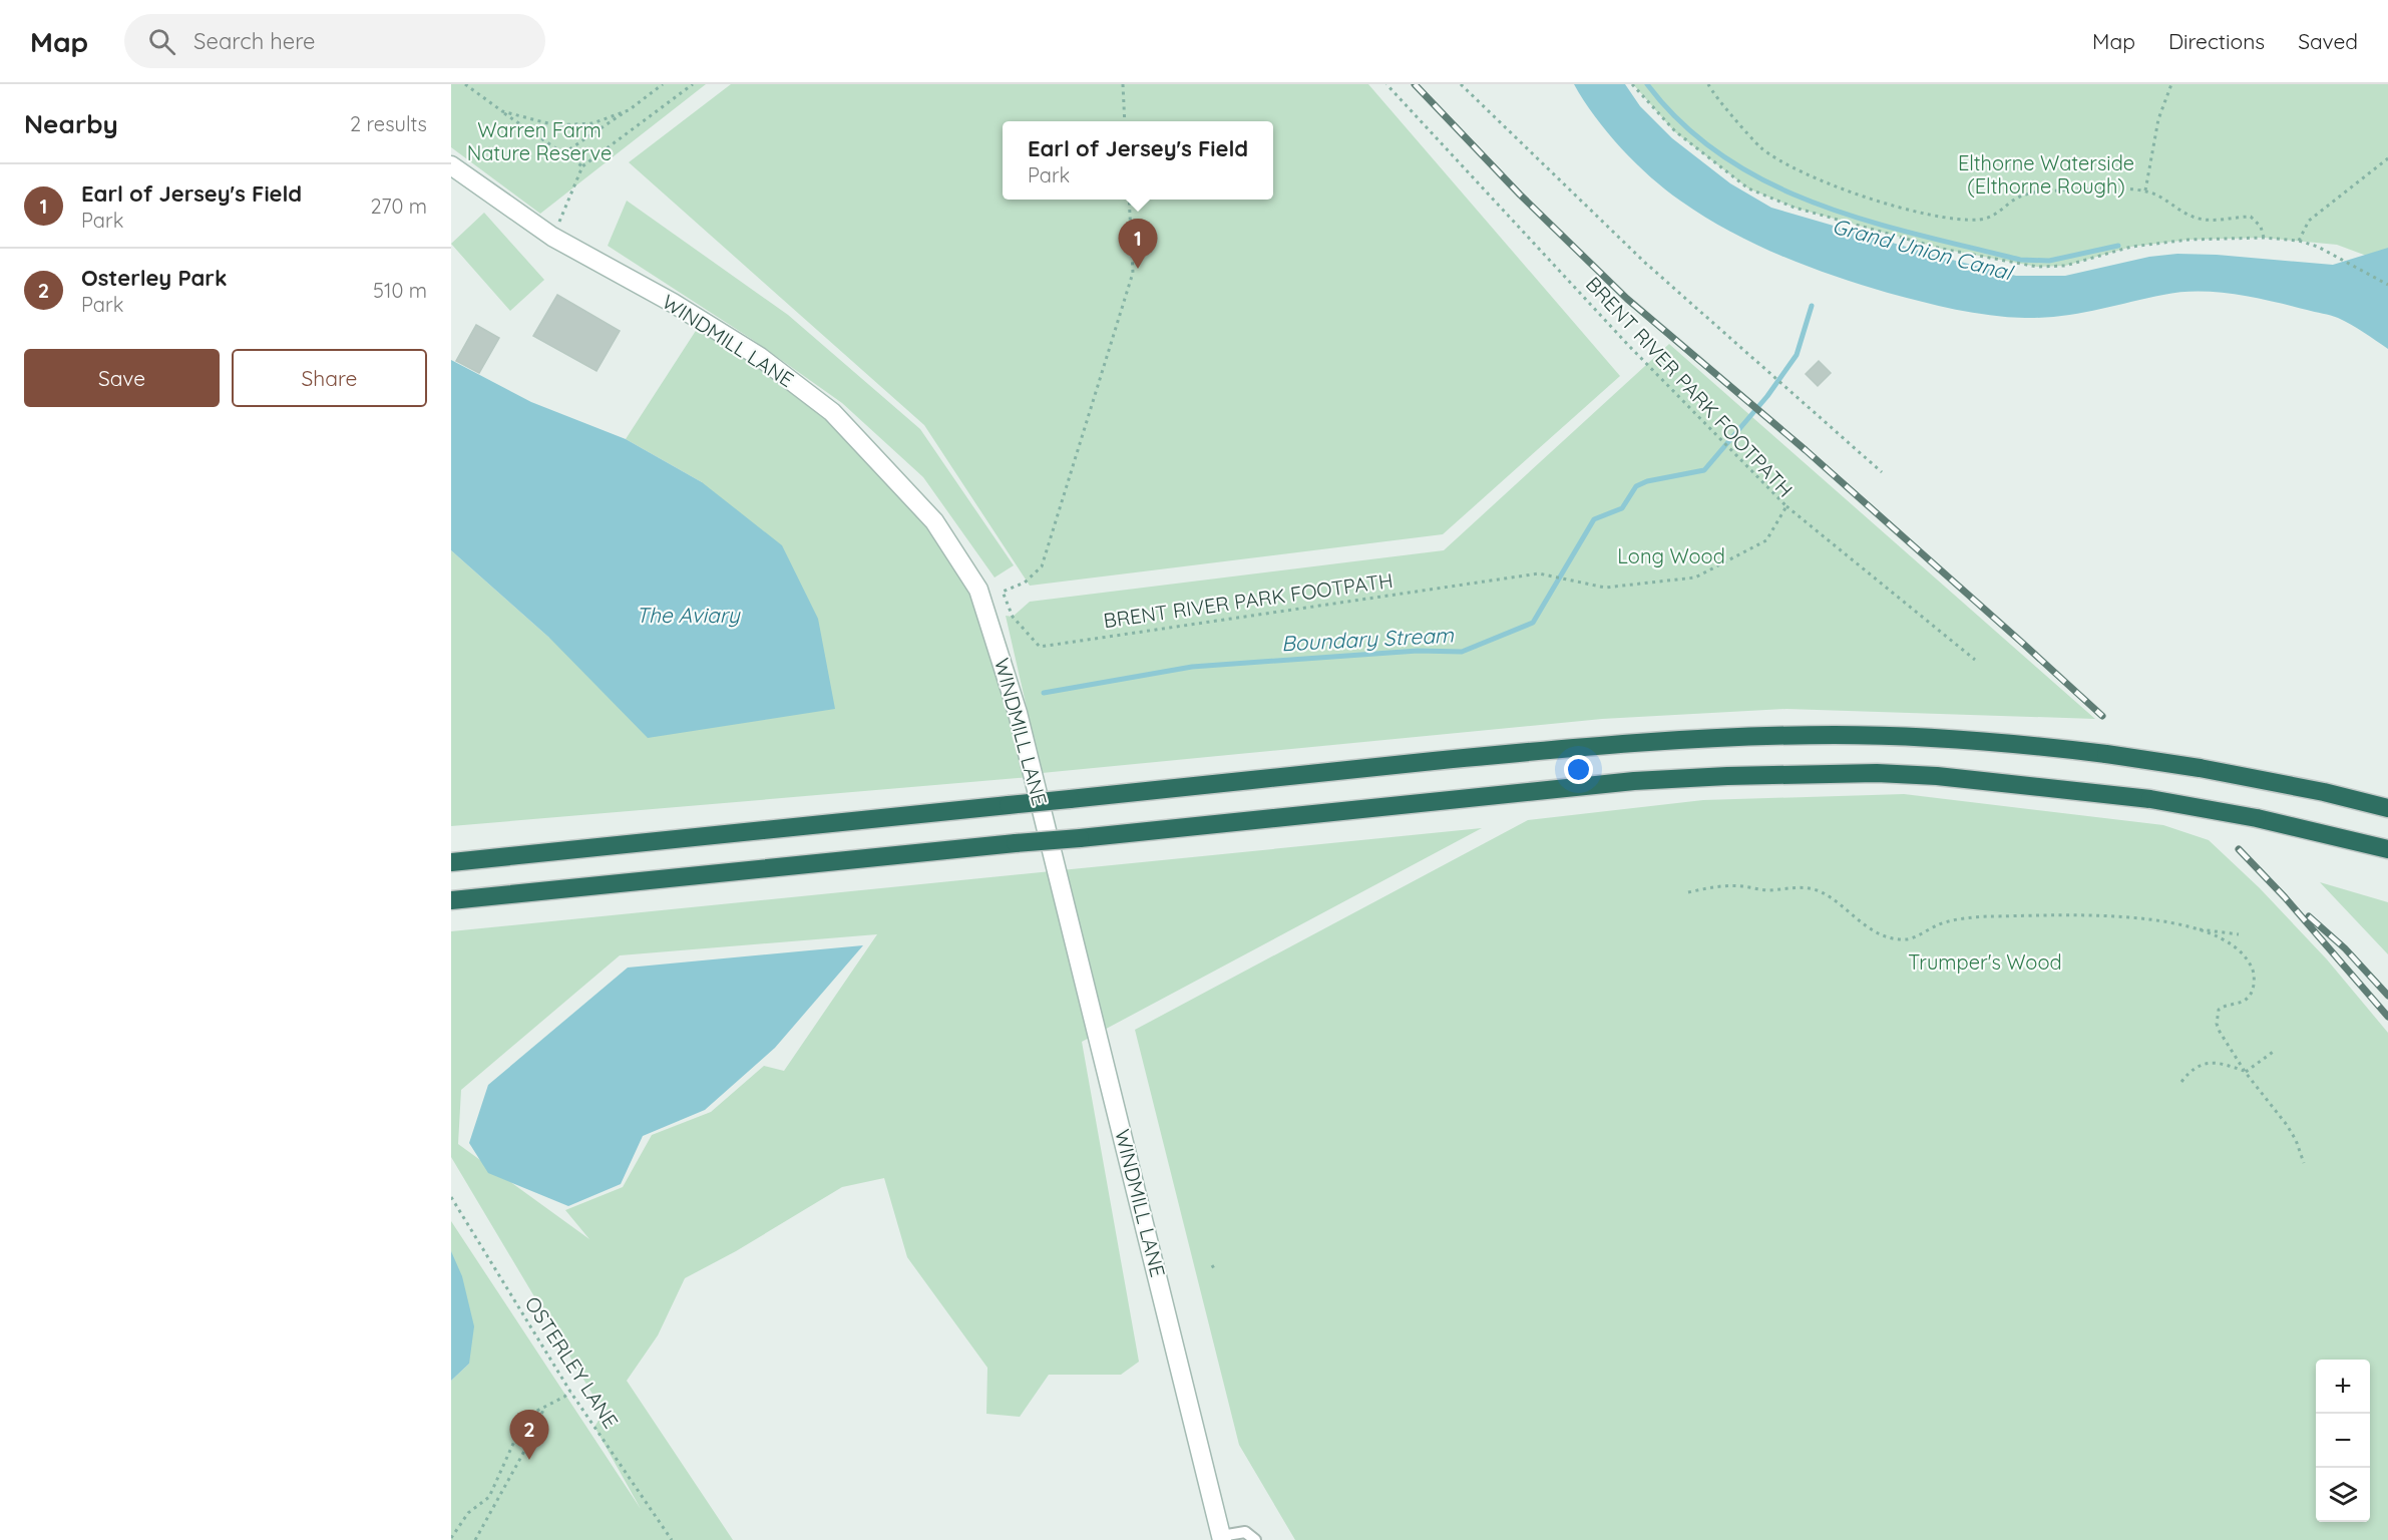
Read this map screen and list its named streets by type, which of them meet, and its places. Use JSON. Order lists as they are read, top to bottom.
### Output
{
  "streets": {
    "main road": ["WINDMILL LANE"],
    "path": ["BRENT RIVER PARK FOOTPATH", "OSTERLEY LANE"]
  },
  "water": ["Grand Union Canal", "The Aviary", "Boundary Stream"],
  "parks": [
    "Warren Farm Nature Reserve",
    "Elthorne Waterside (Elthorne Rough)",
    "Long Wood",
    "Trumper's Wood"
  ],
  "page": {
    "header": "Map",
    "search": "Search here",
    "nav": ["Map", "Directions", "Saved"],
    "heading": ["Nearby", "2 results"],
    "popup": ["Earl of Jersey's Field", "Park"],
    "list": [
      {
        "mark": "1",
        "name": "Earl of Jersey's Field",
        "note": "Park",
        "value": "270 m"
      },
      {
        "mark": "2",
        "name": "Osterley Park",
        "note": "Park",
        "value": "510 m"
      }
    ],
    "pins": ["1", "2"],
    "buttons": ["Save", "Share"],
    "map_buttons": ["+", "−"]
  }
}
